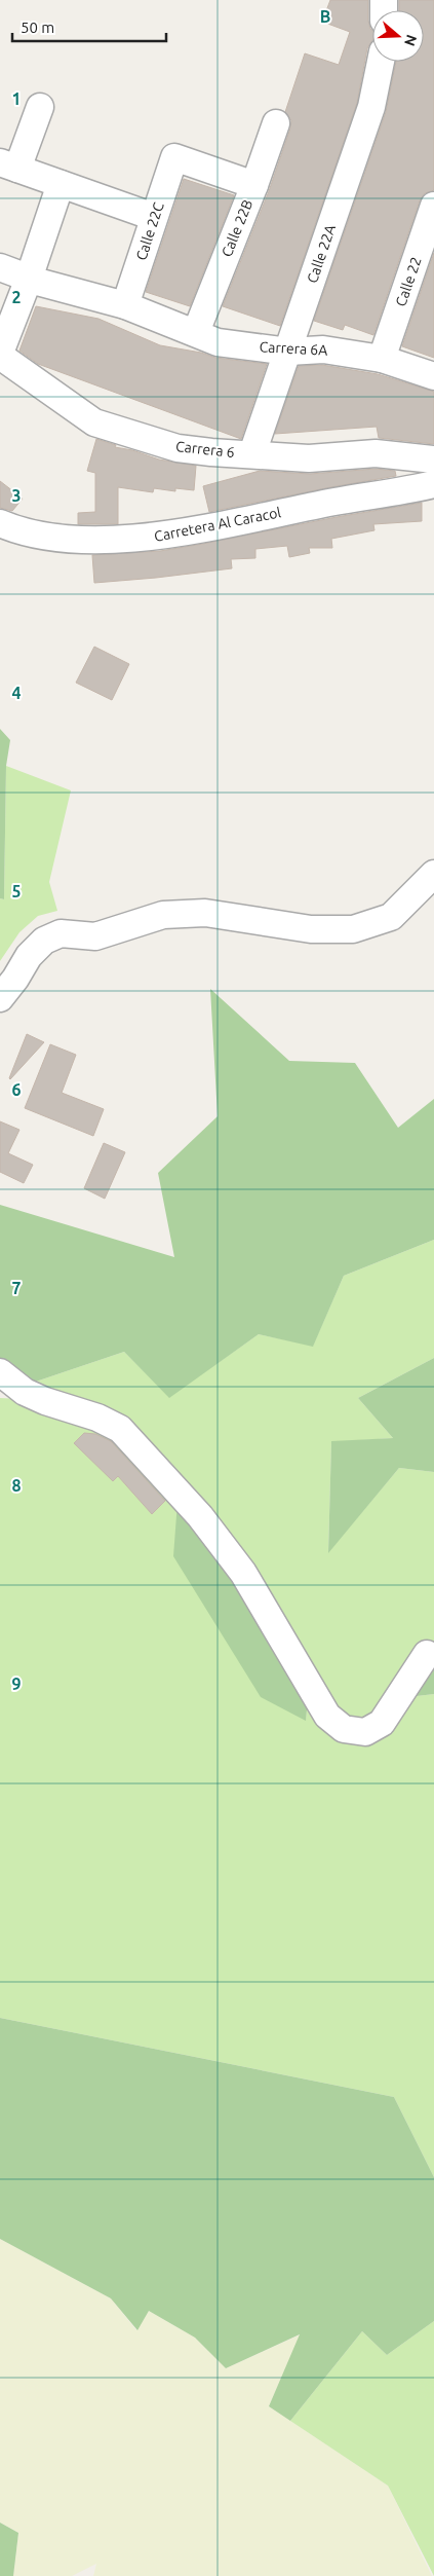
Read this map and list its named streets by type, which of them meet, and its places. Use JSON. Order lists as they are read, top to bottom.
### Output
{
  "streets": {
    "street": [
      "Calle 22B",
      "Calle 22C",
      "Calle 22A",
      "Calle 22",
      "Carrera 6A",
      "Carrera 6",
      "Carretera Al Caracol"
    ]
  },
  "crossings": [
    ["Calle 22B", "Calle 22C"],
    ["Calle 22B", "Carrera 6A"],
    ["Calle 22C", "Carrera 6A"],
    ["Calle 22A", "Carrera 6A"],
    ["Calle 22A", "Carrera 6"],
    ["Calle 22", "Carrera 6A"]
  ],
  "scale_bar": "50 m",
  "north": "right",
  "grid": {
    "columns": ["B"],
    "rows": [
      "1",
      "2",
      "3",
      "4",
      "5",
      "6",
      "7",
      "8",
      "9"
    ]
  }
}
